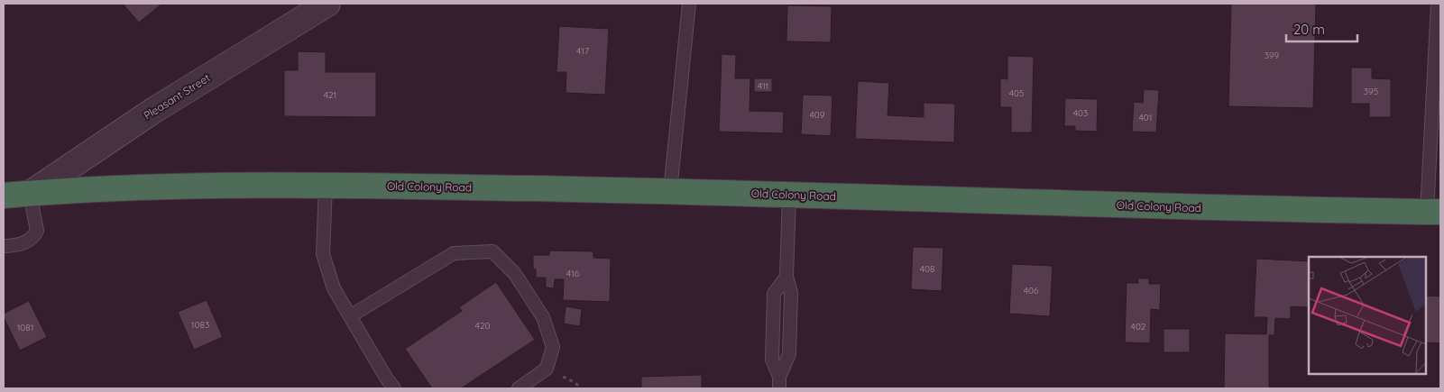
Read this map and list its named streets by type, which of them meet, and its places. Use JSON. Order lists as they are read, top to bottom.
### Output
{
  "streets": {
    "highway": ["Pleasant Street", "Old Colony Road"]
  },
  "crossings": [
    ["Pleasant Street", "Old Colony Road"]
  ],
  "house_numbers": [
    "417",
    "399",
    "411",
    "395",
    "405",
    "421",
    "403",
    "409",
    "401",
    "408",
    "416",
    "406",
    "1083",
    "420",
    "402",
    "1081"
  ],
  "scale_bar": "20 m"
}
